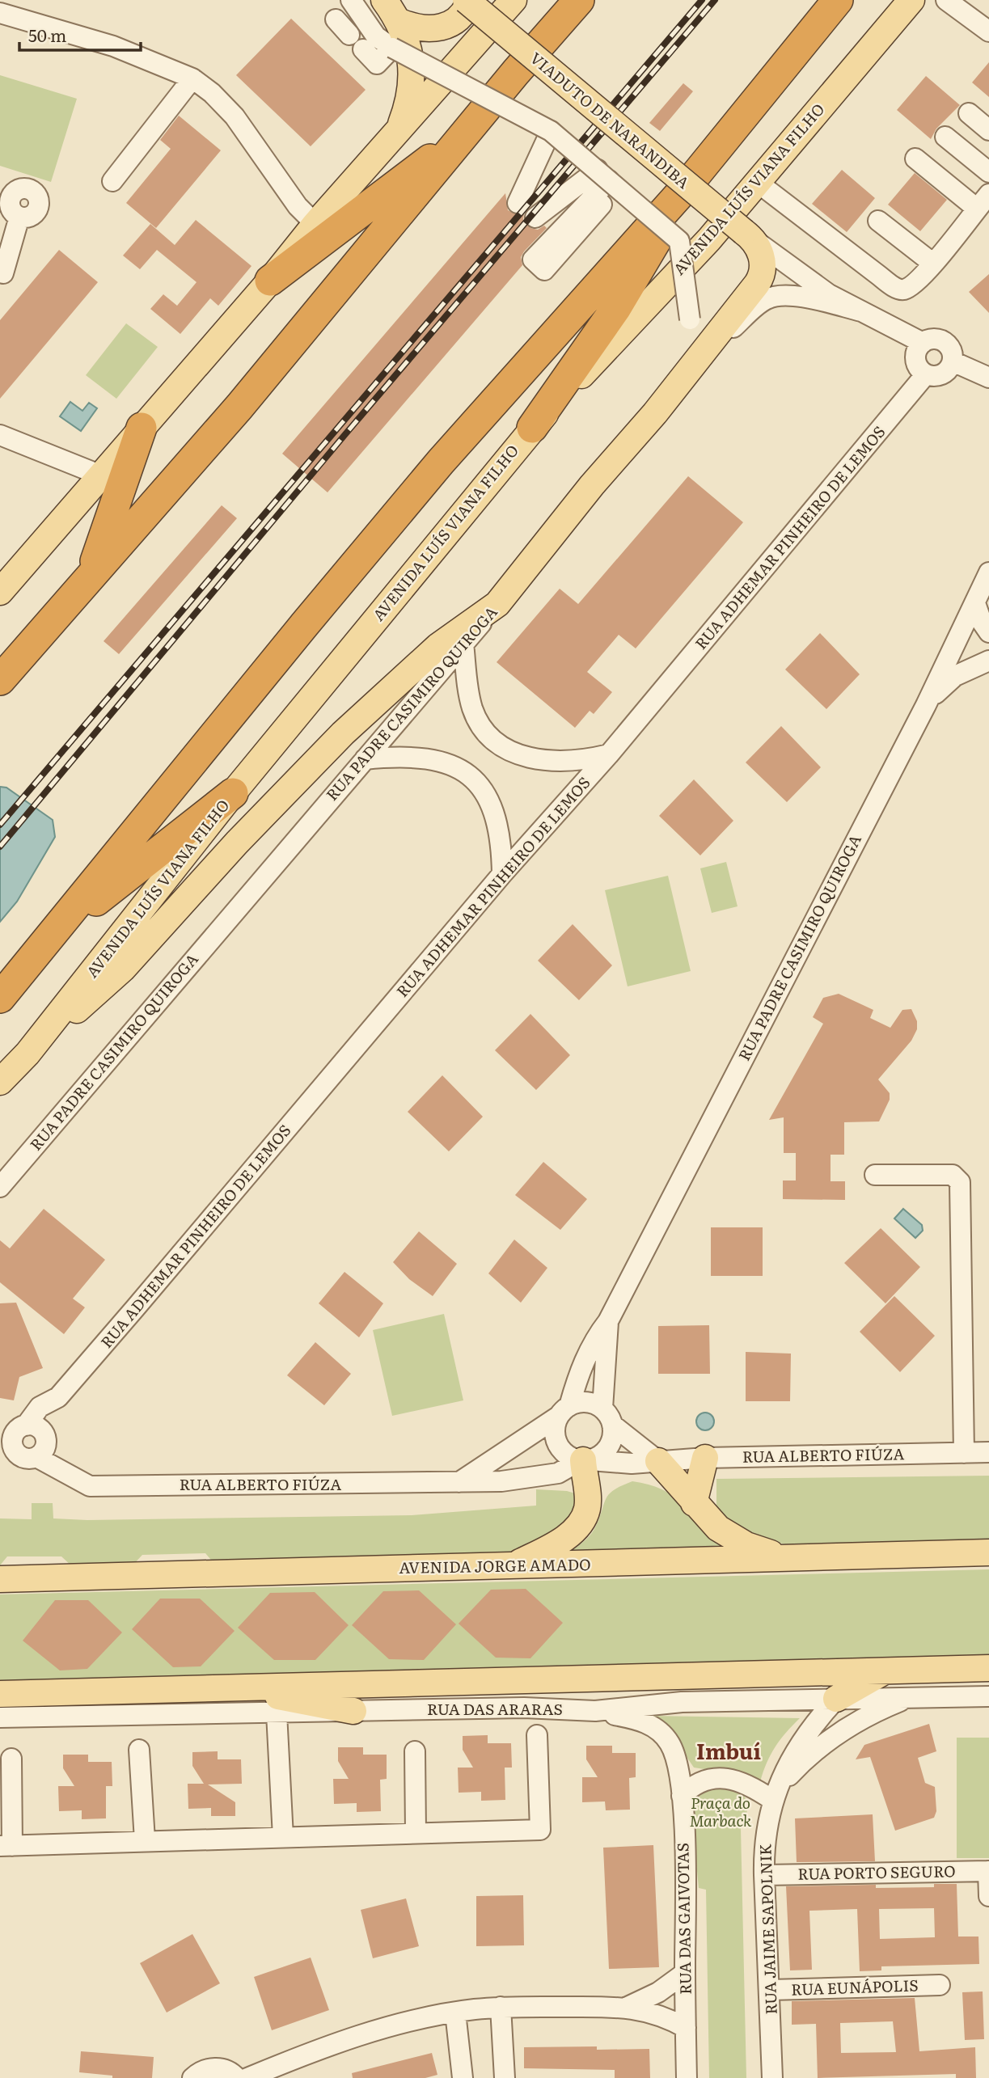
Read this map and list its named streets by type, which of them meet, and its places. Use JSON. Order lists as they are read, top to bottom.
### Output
{
  "streets": {
    "main road": [
      "VIADUTO DE NARANDIBA",
      "AVENIDA LUÍS VIANA FILHO",
      "RUA PADRE CASIMIRO QUIROGA",
      "AVENIDA JORGE AMADO"
    ],
    "street": [
      "RUA ADHEMAR PINHEIRO DE LEMOS",
      "RUA ALBERTO FIÚZA",
      "RUA DAS ARARAS",
      "RUA PORTO SEGURO",
      "RUA DAS GAIVOTAS",
      "RUA JAIME SAPOLNIK",
      "RUA EUNÁPOLIS"
    ]
  },
  "crossings": [
    ["VIADUTO DE NARANDIBA", "RUA PADRE CASIMIRO QUIROGA"],
    ["RUA ADHEMAR PINHEIRO DE LEMOS", "RUA PADRE CASIMIRO QUIROGA"],
    ["RUA ADHEMAR PINHEIRO DE LEMOS", "RUA ALBERTO FIÚZA"],
    ["RUA PADRE CASIMIRO QUIROGA", "RUA ALBERTO FIÚZA"],
    ["RUA DAS ARARAS", "RUA DAS GAIVOTAS"],
    ["RUA DAS ARARAS", "RUA JAIME SAPOLNIK"],
    ["RUA PORTO SEGURO", "RUA JAIME SAPOLNIK"],
    ["RUA JAIME SAPOLNIK", "RUA EUNÁPOLIS"]
  ],
  "districts": ["Imbuí"],
  "parks": ["Praça do Marback"],
  "scale_bar": "50 m"
}
